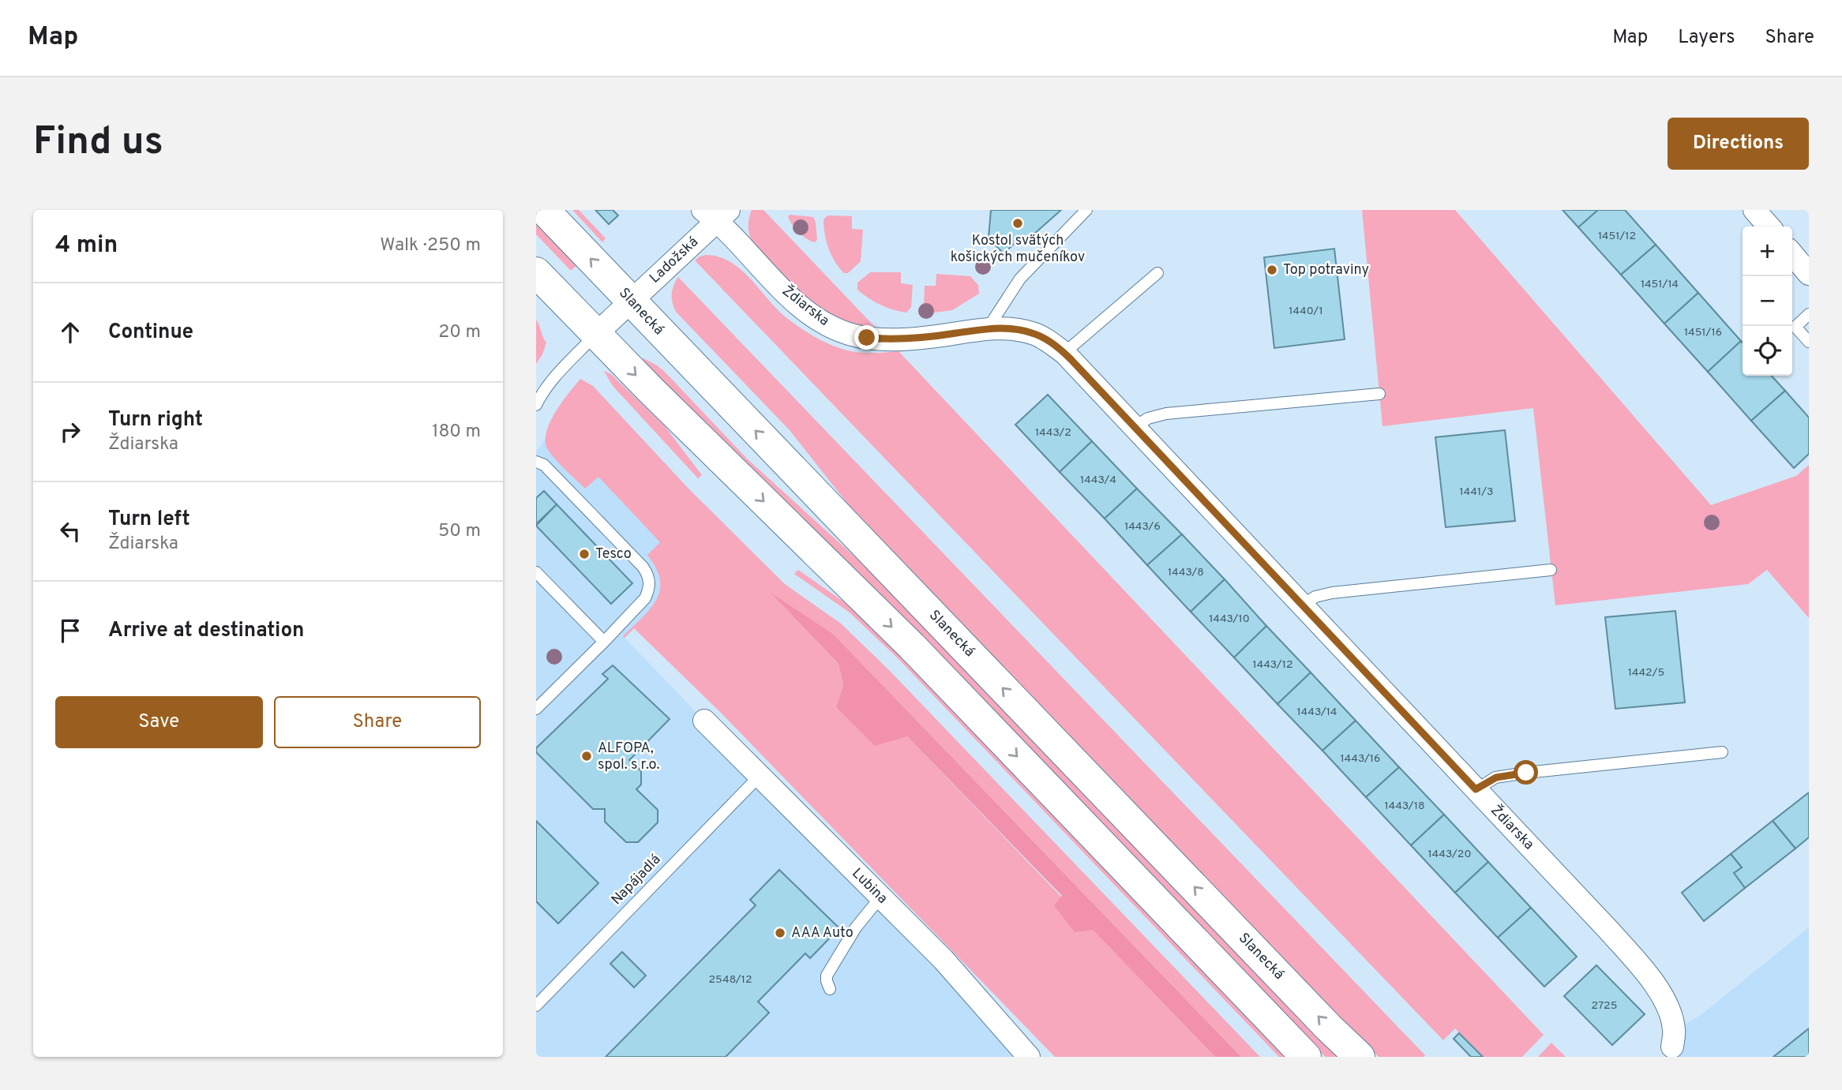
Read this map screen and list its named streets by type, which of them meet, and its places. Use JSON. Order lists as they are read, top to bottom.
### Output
{
  "streets": {
    "main road": ["Slanecká"],
    "street": ["Ladožská", "Ždiarska", "Lubina"],
    "lane": ["Napájadlá"]
  },
  "crossings": [
    ["Ladožská", "Ždiarska"],
    ["Ladožská", "Slanecká"],
    ["Napájadlá", "Lubina"]
  ],
  "places": [
    "Kostol svätých košických mučeníkov",
    "Top potraviny",
    "Tesco",
    "ALFOPA, spol. s r.o.",
    "AAA Auto"
  ],
  "house_numbers": [
    "1451/12",
    "1451/14",
    "1440/1",
    "1451/16",
    "1443/2",
    "1443/4",
    "1441/3",
    "1443/6",
    "1443/8",
    "1443/10",
    "1443/12",
    "1442/5",
    "1443/14",
    "1443/16",
    "1443/18",
    "1443/20",
    "2548/12",
    "2725"
  ],
  "page": {
    "header": "Map",
    "nav": ["Map", "Layers", "Share"],
    "buttons": [
      "Directions",
      ["Save", "Share"]
    ],
    "title": "Find us",
    "heading": ["4 min", "Walk · 250 m"],
    "map_buttons": ["+", "−"],
    "list": [
      ["Continue", "20 m"],
      ["Turn right", "Ždiarska", "180 m"],
      ["Turn left", "Ždiarska", "50 m"],
      "Arrive at destination"
    ]
  }
}
